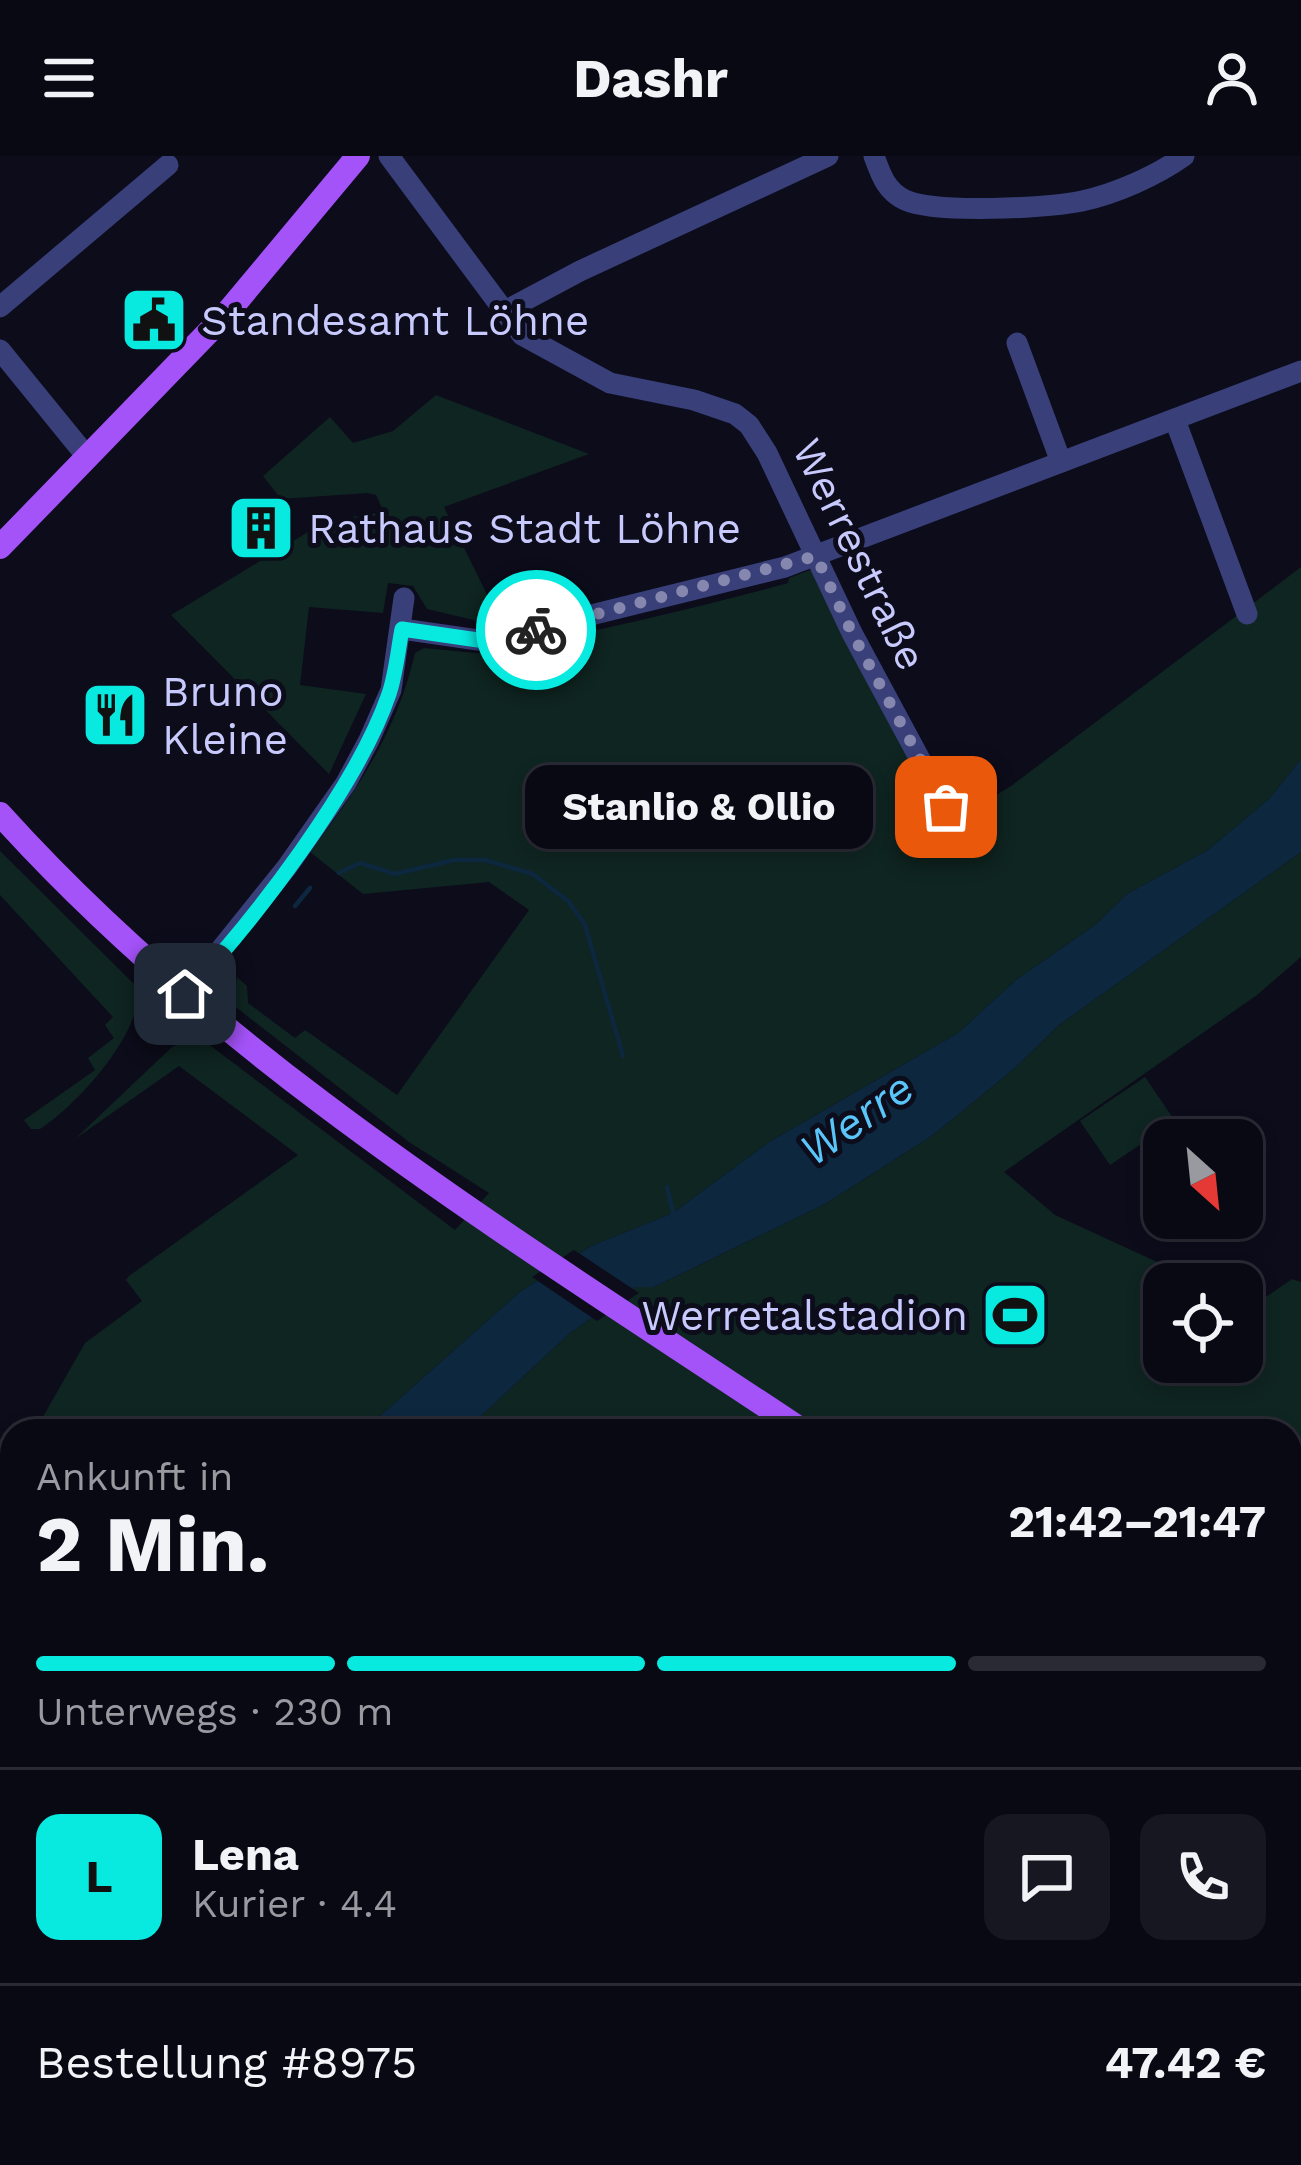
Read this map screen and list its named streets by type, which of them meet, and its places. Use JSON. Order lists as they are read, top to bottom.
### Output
{
  "streets": {
    "street": ["Werrestraße"]
  },
  "water": ["Werre"],
  "places": {
    "public building": ["Standesamt Löhne"],
    "building": ["Rathaus Stadt Löhne"],
    "restaurant": ["Bruno Kleine"],
    "other": ["Stanlio & Ollio"],
    "sports": ["Werretalstadion"]
  },
  "north": "bottom right",
  "page": {
    "header": "Dashr",
    "bubble": "Stanlio & Ollio",
    "heading": ["2 Min.", "Ankunft in", "21:42–21:47"],
    "panel": [
      "Lena",
      "Kurier · 4.4",
      "Bestellung #8975",
      "47.42 €"
    ],
    "bar": "Unterwegs · 230 m",
    "round": "L"
  }
}
